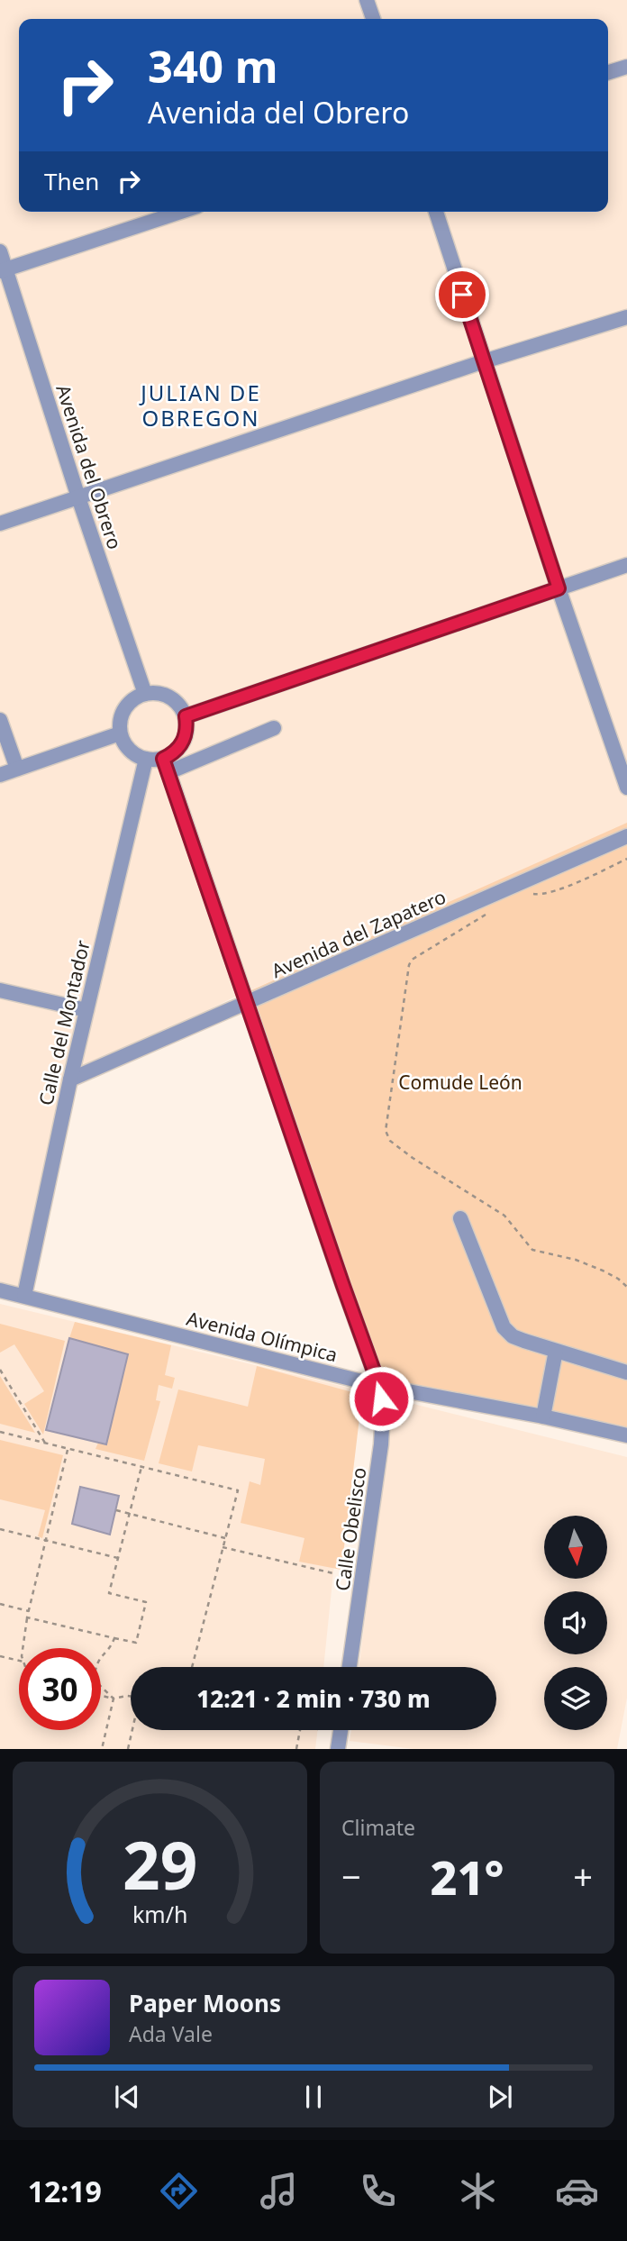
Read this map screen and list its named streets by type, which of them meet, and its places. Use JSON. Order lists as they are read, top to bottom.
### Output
{
  "streets": {
    "street": [
      "Avenida del Obrero",
      "Avenida del Zapatero",
      "Calle del Montador",
      "Avenida Olímpica",
      "Calle Obelisco"
    ]
  },
  "crossings": [
    ["Avenida del Obrero", "Calle del Montador"],
    ["Avenida del Zapatero", "Calle del Montador"],
    ["Calle del Montador", "Avenida Olímpica"],
    ["Avenida Olímpica", "Calle Obelisco"]
  ],
  "districts": ["JULIAN DE OBREGON"],
  "parks": ["Comude León"],
  "north": "bottom",
  "page": {
    "turn": ["340 m", "Avenida del Obrero"],
    "then": "Then",
    "limit": "30",
    "trip": "12:21 · 2 min · 730 m",
    "tile": "Climate",
    "heat": ["−", "21°", "+"],
    "song": ["Paper Moons", "Ada Vale"],
    "tabs": "12:19",
    "gauge": ["29", "km/h"]
  }
}
